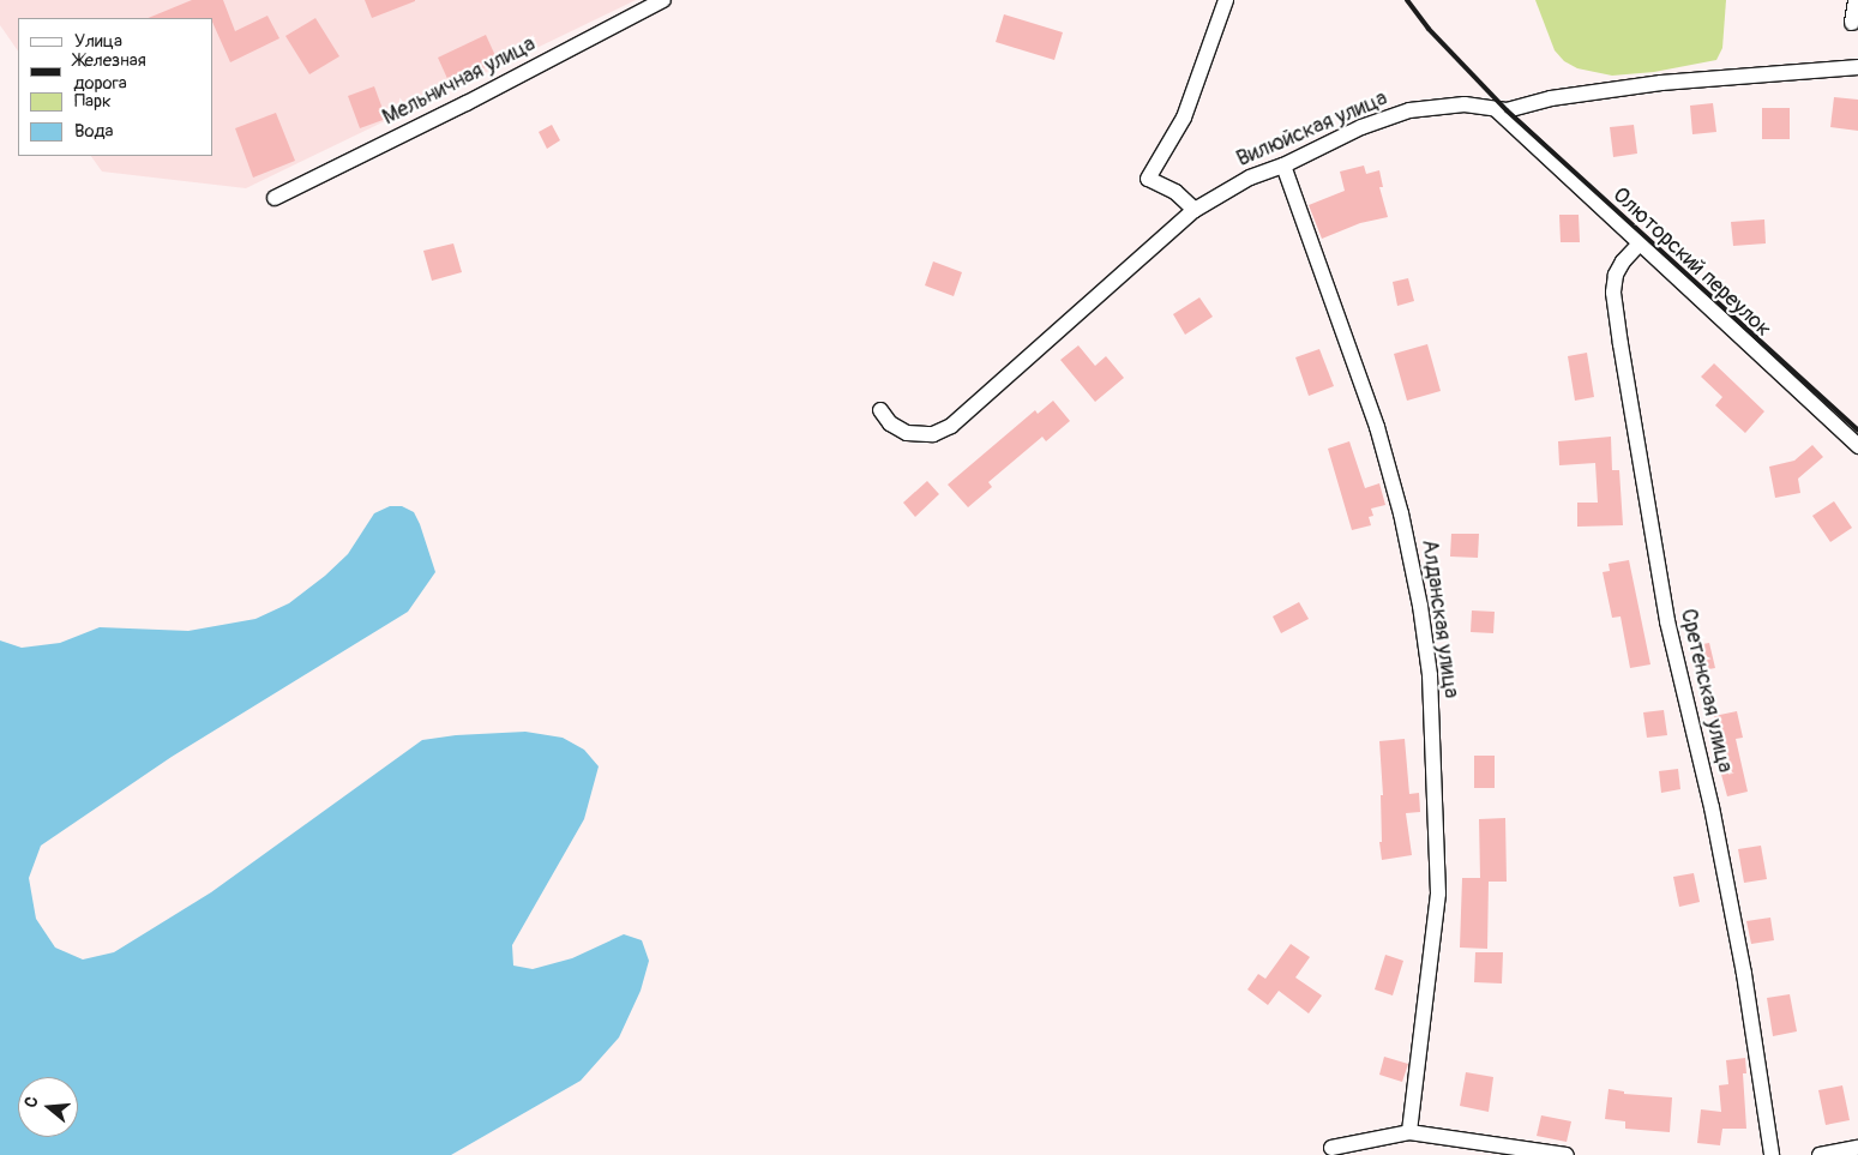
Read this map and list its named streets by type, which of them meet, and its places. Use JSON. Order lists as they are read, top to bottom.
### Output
{
  "streets": {
    "street": [
      "Мельничная улица",
      "Вилюйская улица",
      "Олюторский переулок",
      "Алданская улица",
      "Сретенская улица"
    ]
  },
  "crossings": [
    ["Вилюйская улица", "Олюторский переулок"],
    ["Вилюйская улица", "Алданская улица"],
    ["Олюторский переулок", "Сретенская улица"]
  ],
  "legend": [
    "Улица",
    "Железная дорога",
    "Парк",
    "Вода"
  ],
  "north": "left"
}
